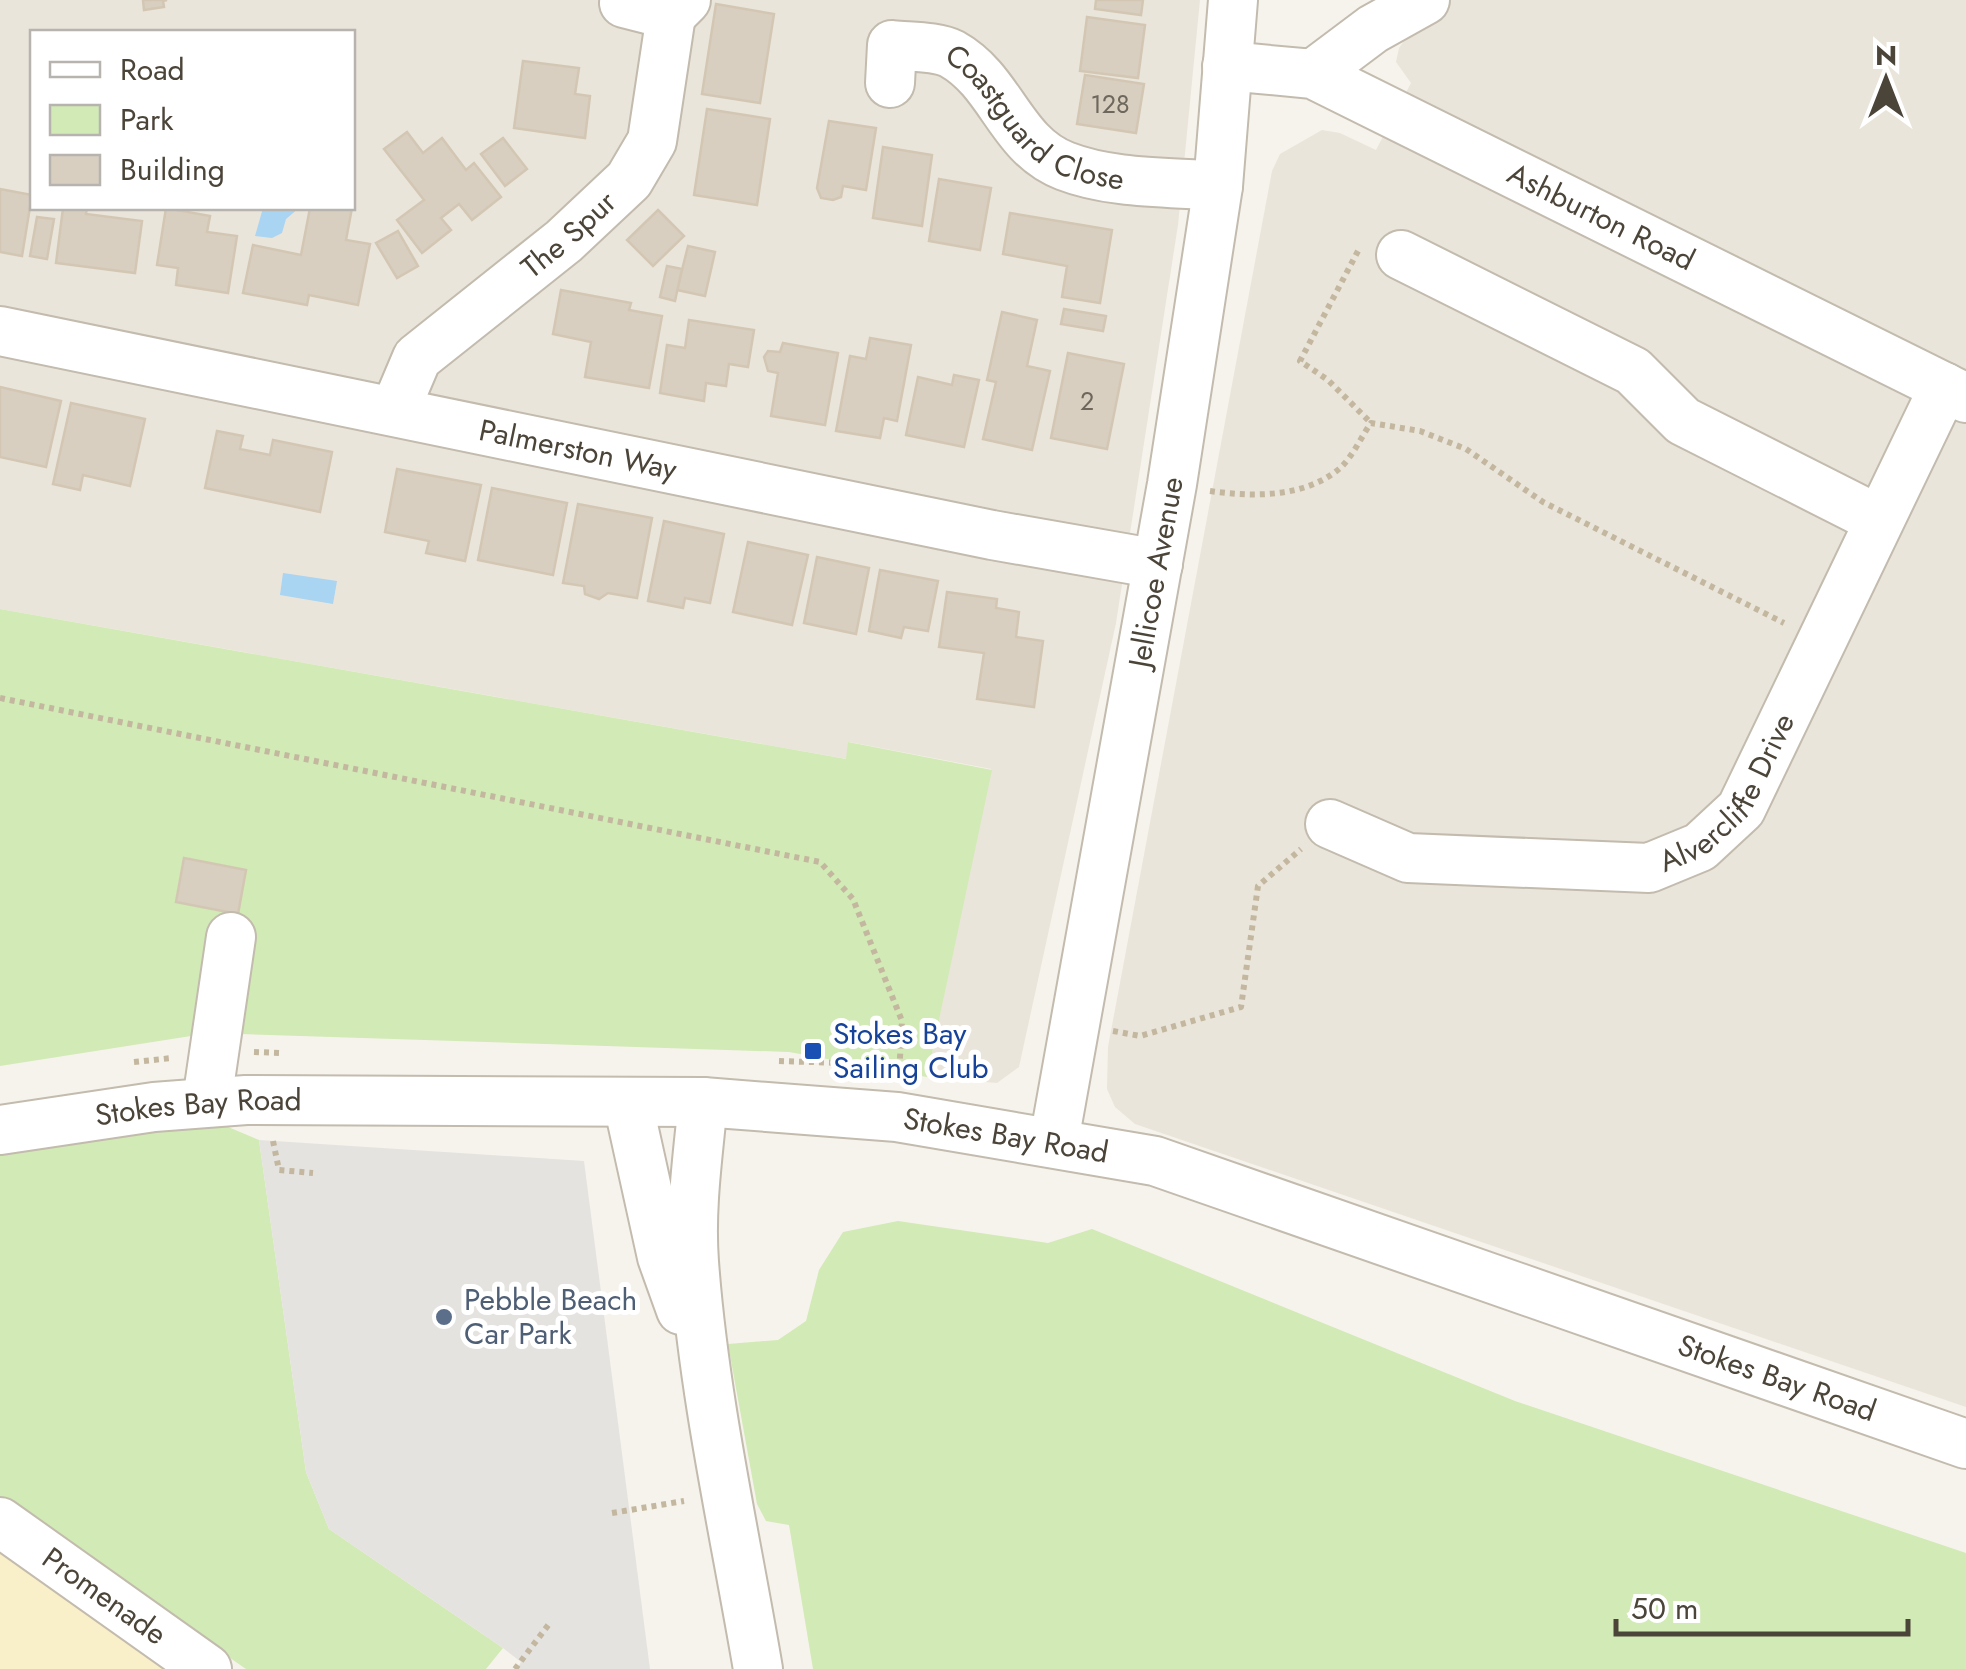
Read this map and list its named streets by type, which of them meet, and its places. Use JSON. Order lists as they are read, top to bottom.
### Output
{
  "streets": {
    "street": [
      "Coastguard Close",
      "Ashburton Road",
      "The Spur",
      "Palmerston Way",
      "Jellicoe Avenue",
      "Alvercliffe Drive",
      "Stokes Bay Road",
      "Promenade"
    ]
  },
  "crossings": [
    ["Coastguard Close", "Jellicoe Avenue"],
    ["Ashburton Road", "Jellicoe Avenue"],
    ["Ashburton Road", "Alvercliffe Drive"],
    ["The Spur", "Palmerston Way"],
    ["Palmerston Way", "Jellicoe Avenue"],
    ["Jellicoe Avenue", "Stokes Bay Road"]
  ],
  "places": {
    "transit": ["Stokes Bay Sailing Club"],
    "other": ["Pebble Beach Car Park"]
  },
  "house_numbers": ["128", "2"],
  "legend": ["Road", "Park", "Building"],
  "scale_bar": "50 m",
  "north": "top"
}
